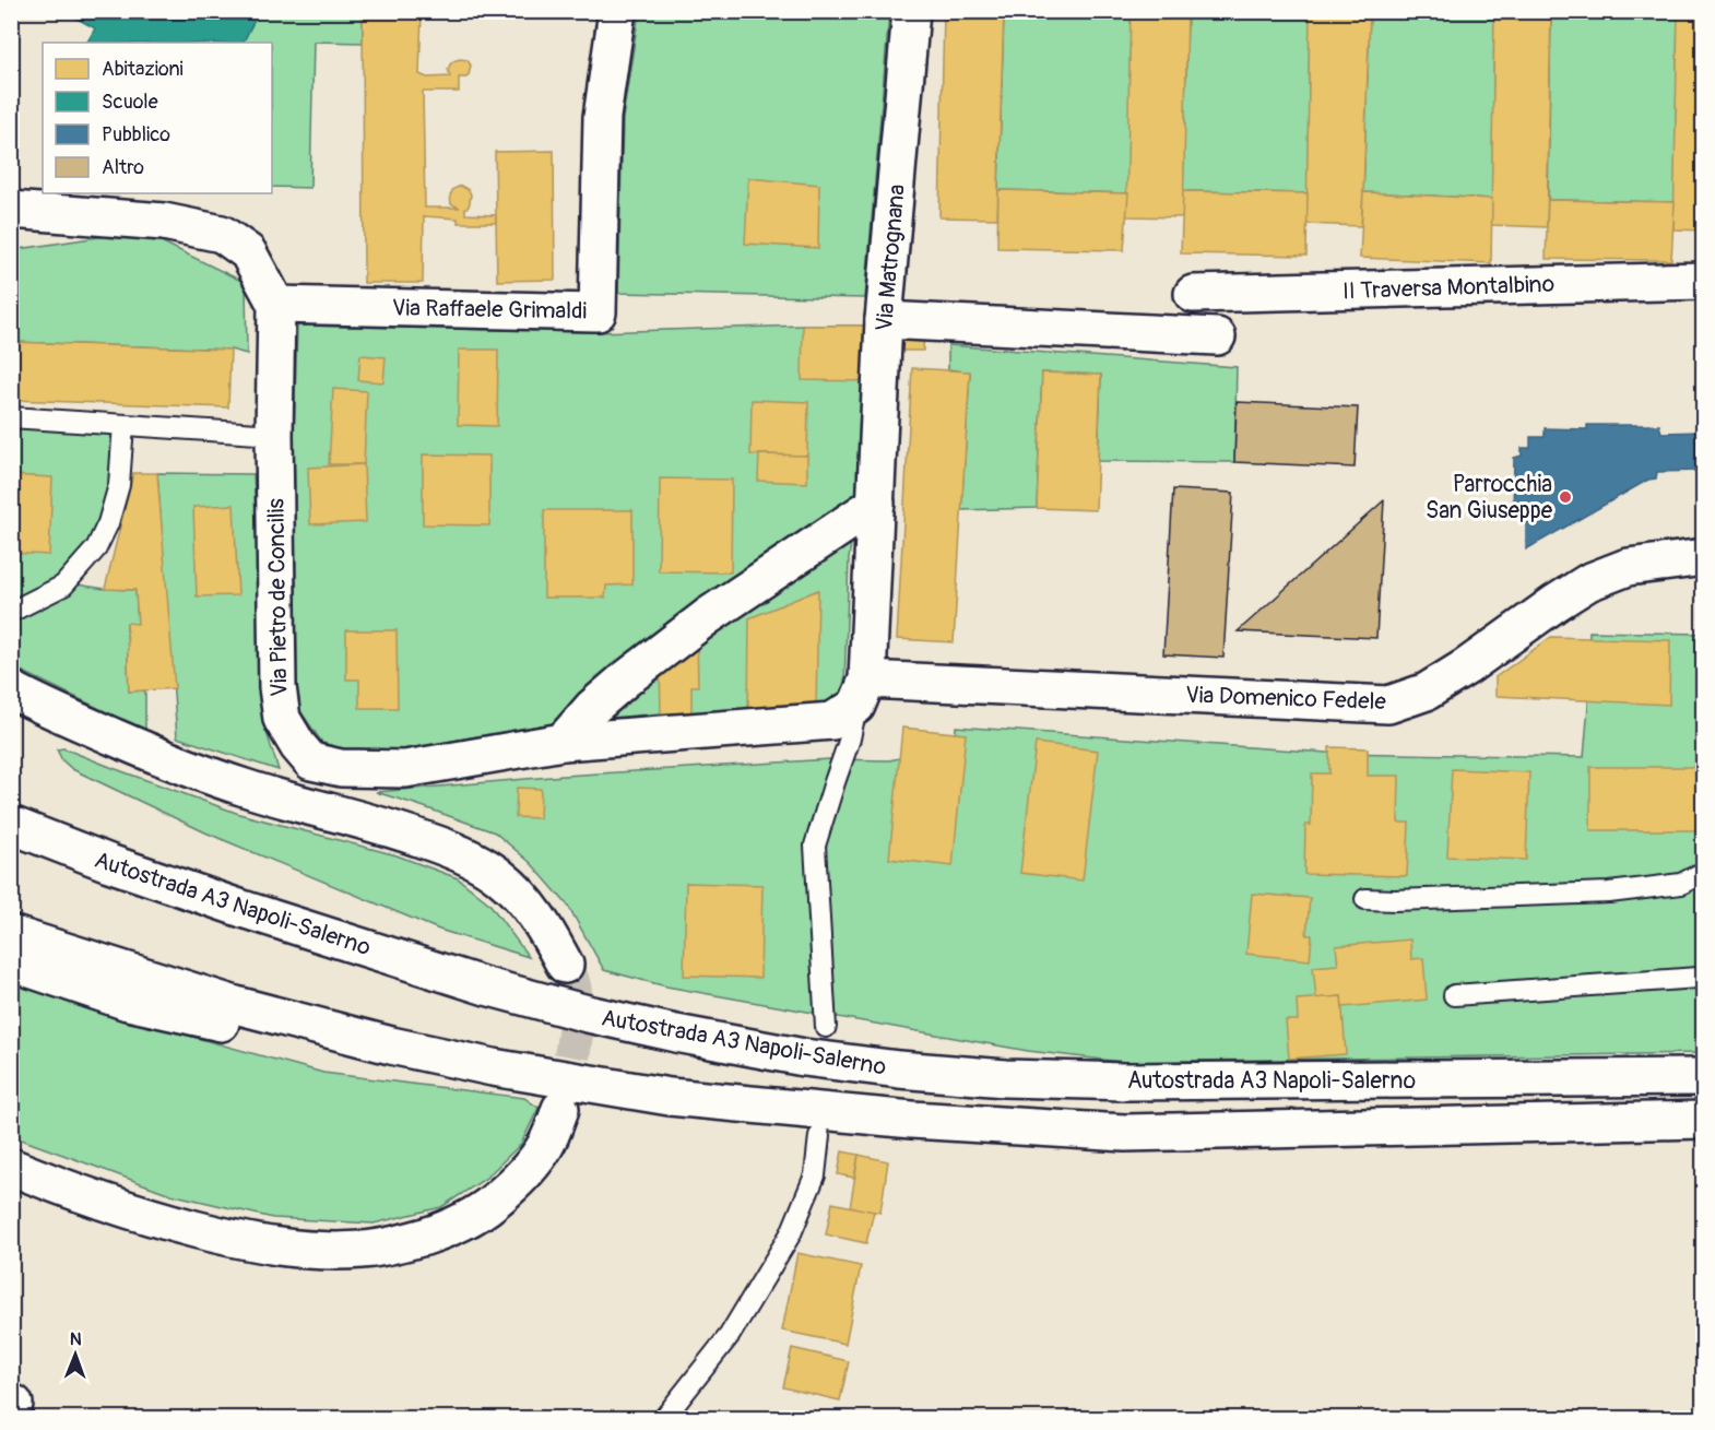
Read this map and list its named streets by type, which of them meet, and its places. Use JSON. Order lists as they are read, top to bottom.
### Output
{
  "streets": {
    "main road": [
      "Via Matrognana",
      "II Traversa Montalbino",
      "Via Raffaele Grimaldi",
      "Via Pietro de Concilis",
      "Via Domenico Fedele",
      "Autostrada A3 Napoli-Salerno"
    ]
  },
  "crossings": [
    ["Via Matrognana", "Via Pietro de Concilis"],
    ["Via Matrognana", "Via Domenico Fedele"],
    ["Via Raffaele Grimaldi", "Via Pietro de Concilis"],
    ["Via Pietro de Concilis", "Via Domenico Fedele"]
  ],
  "places": ["Parrocchia San Giuseppe"],
  "legend": [
    "Abitazioni",
    "Scuole",
    "Pubblico",
    "Altro"
  ],
  "north": "top"
}
